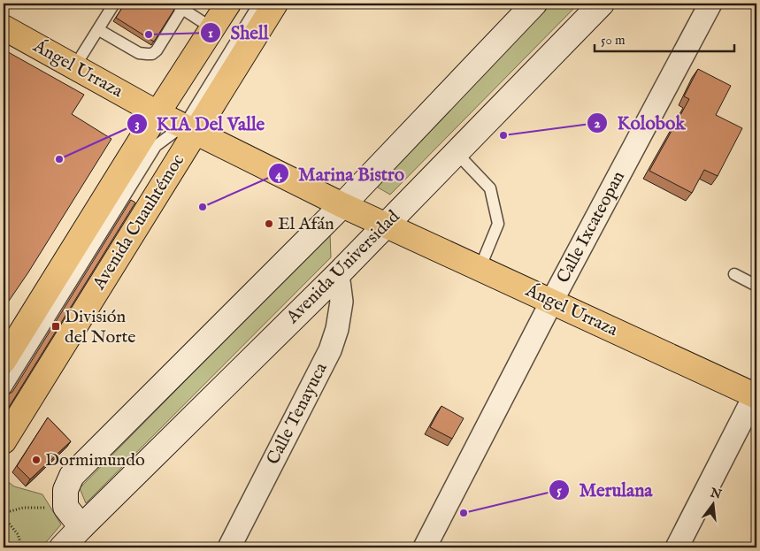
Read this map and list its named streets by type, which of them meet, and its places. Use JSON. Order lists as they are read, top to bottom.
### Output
{
  "streets": {
    "main road": ["Ángel Urraza", "Avenida Cuauhtémoc", "Avenida Universidad"],
    "street": ["Calle Ixcateopan", "Calle Tenayuca"]
  },
  "crossings": [
    ["Ángel Urraza", "Avenida Cuauhtémoc"],
    ["Ángel Urraza", "Calle Ixcateopan"],
    ["Ángel Urraza", "Avenida Universidad"],
    ["Avenida Universidad", "Calle Tenayuca"]
  ],
  "places": {
    "other": [
      "Shell",
      "Kolobok",
      "KIA Del Valle",
      "Marina Bistro",
      "El Afán",
      "Dormimundo",
      "Merulana"
    ],
    "transit": ["División del Norte"]
  },
  "scale_bar": "50 m",
  "north": "top"
}
